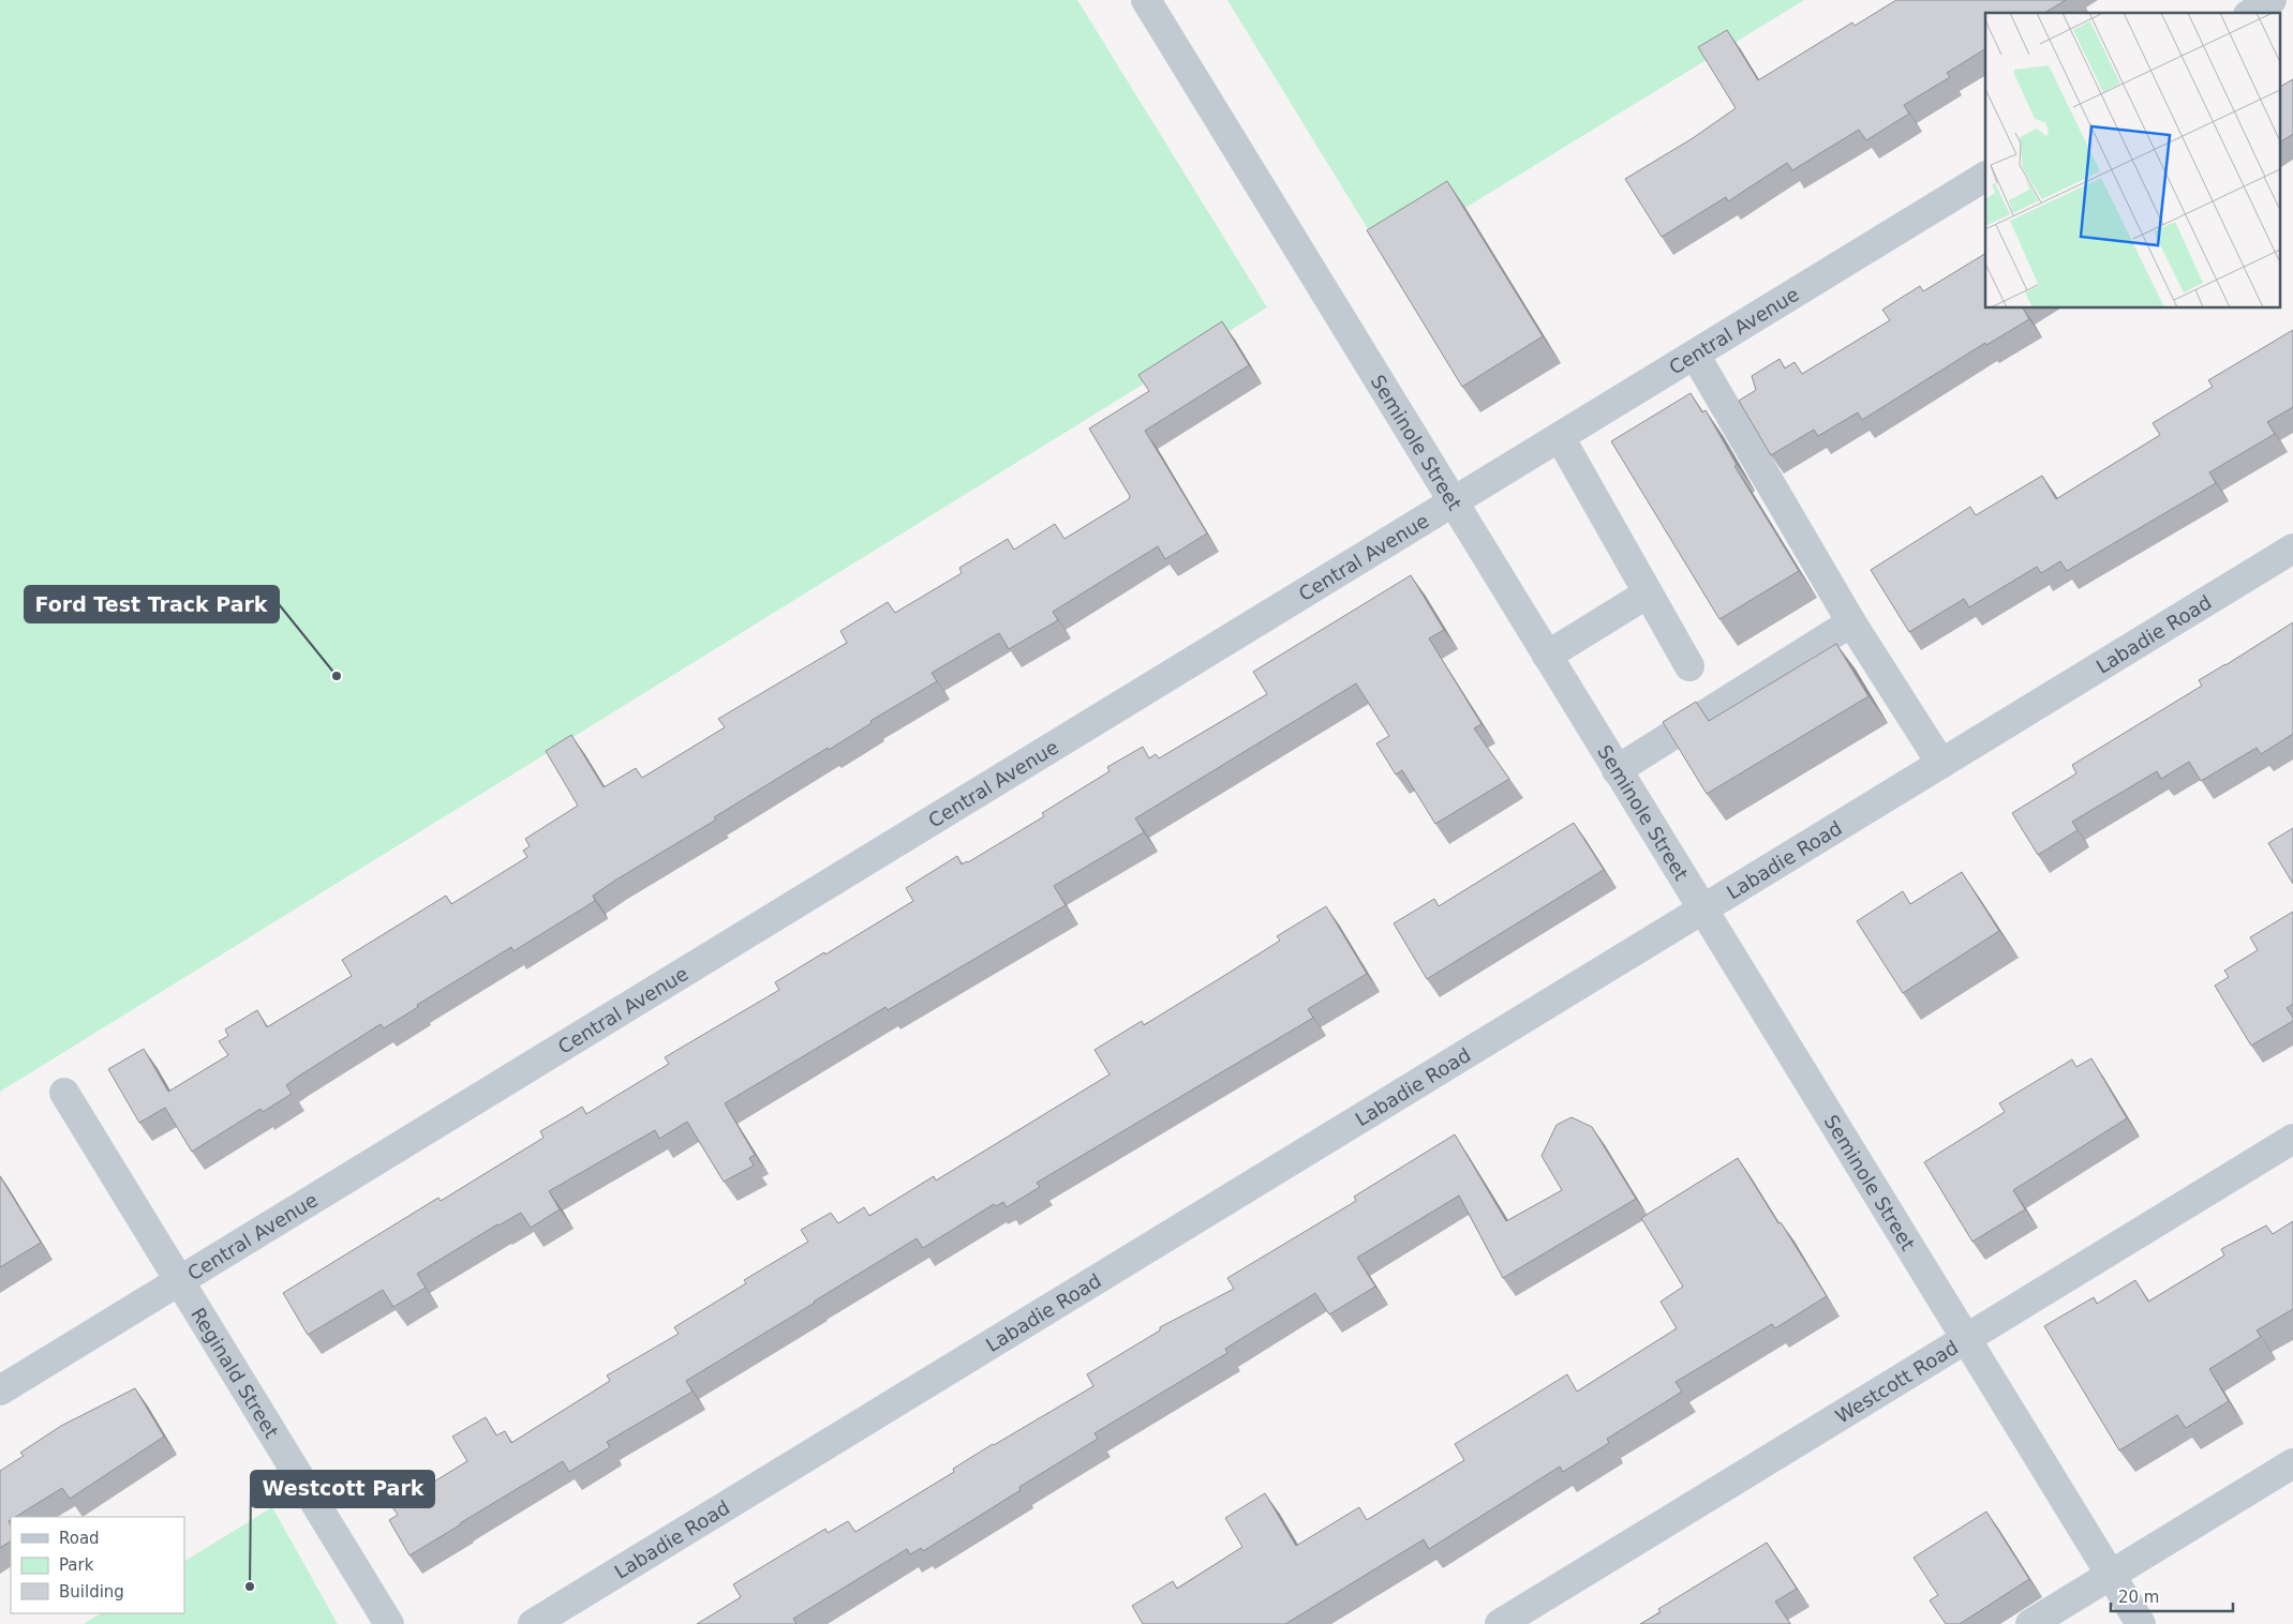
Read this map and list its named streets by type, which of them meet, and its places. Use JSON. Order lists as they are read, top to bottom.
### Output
{
  "streets": {
    "street": [
      "Central Avenue",
      "Seminole Street",
      "Labadie Road",
      "Reginald Street",
      "Westcott Road"
    ]
  },
  "crossings": [
    ["Central Avenue", "Seminole Street"],
    ["Central Avenue", "Reginald Street"],
    ["Seminole Street", "Labadie Road"],
    ["Seminole Street", "Westcott Road"]
  ],
  "places": ["Ford Test Track Park", "Westcott Park"],
  "legend": ["Road", "Park", "Building"],
  "scale_bar": "20 m"
}
